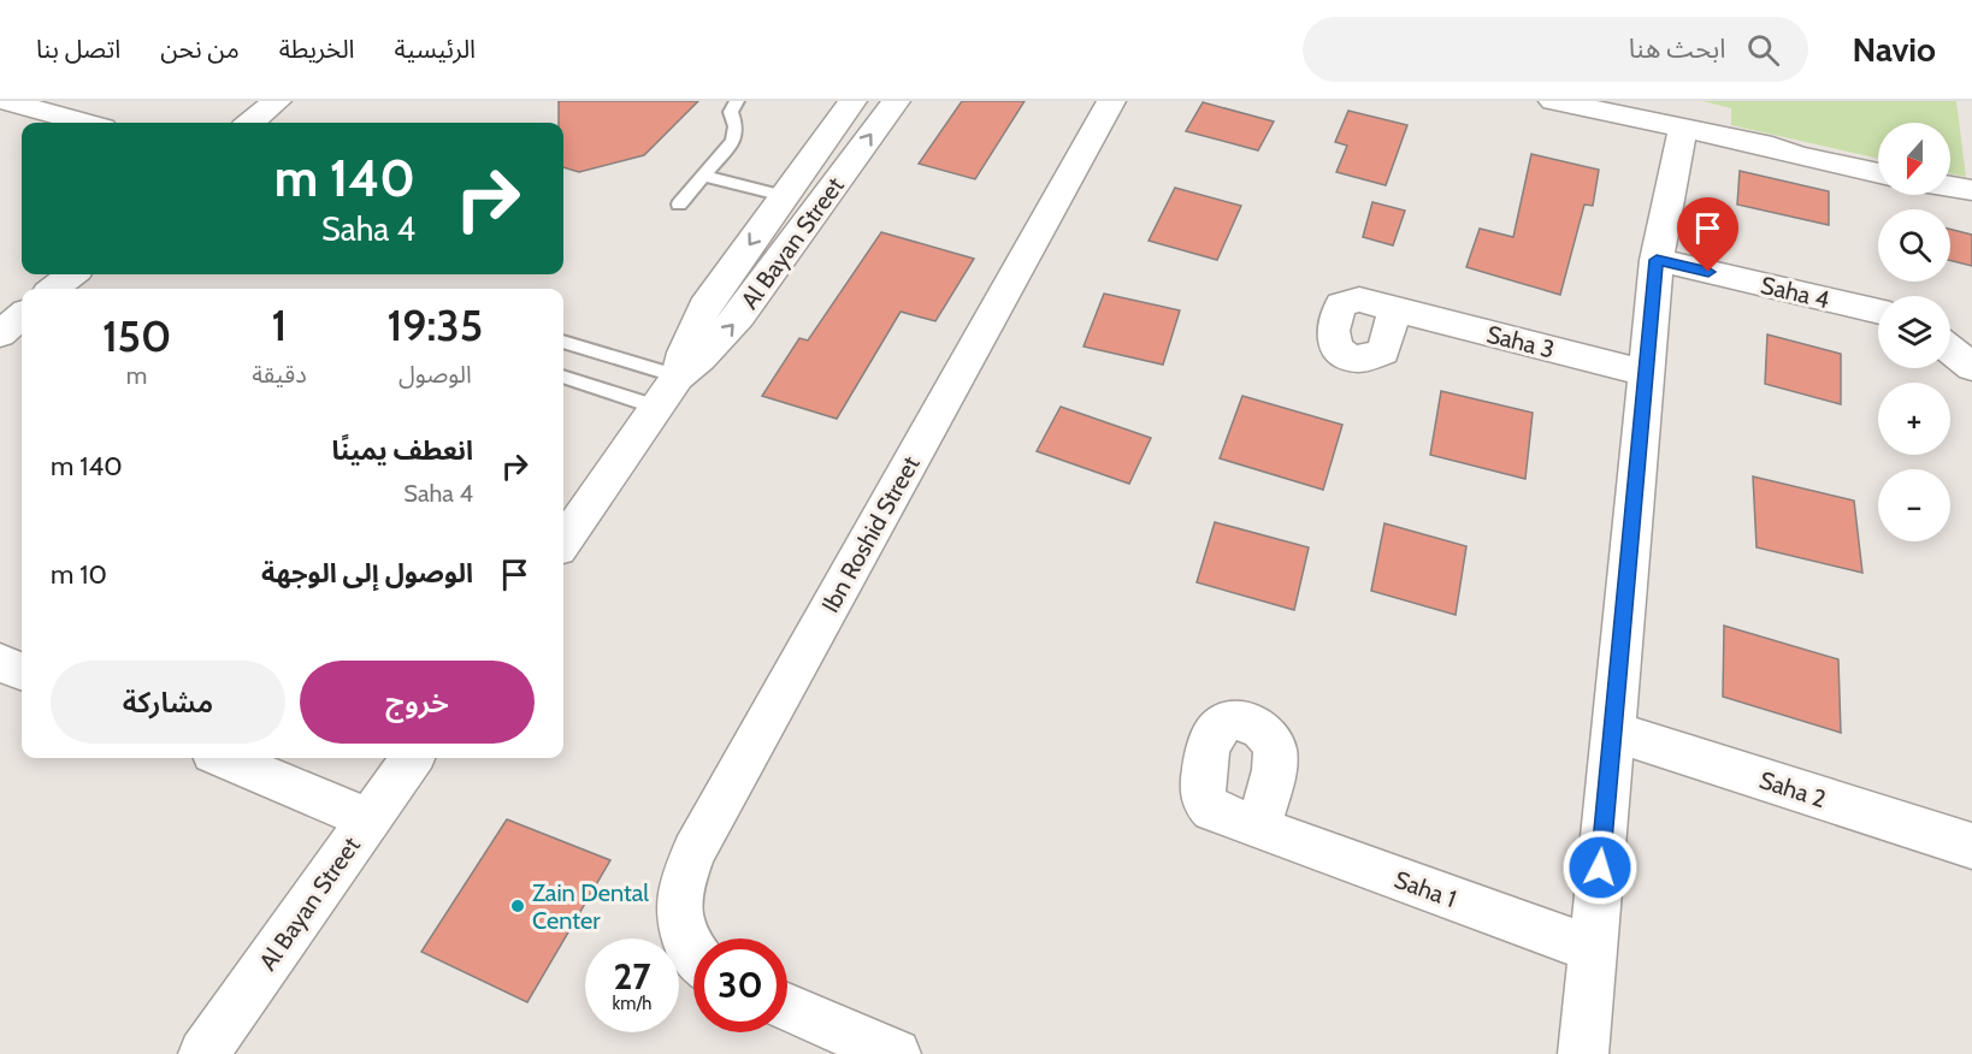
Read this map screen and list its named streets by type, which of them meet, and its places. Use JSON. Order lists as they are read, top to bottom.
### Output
{
  "streets": {
    "street": [
      "Al Bayan Street",
      "Saha 4",
      "Saha 3",
      "Ibn Roshid Street",
      "Saha 2",
      "Saha 1"
    ]
  },
  "places": ["Zain Dental Center"],
  "north": "bottom",
  "page": {
    "header": "Navio",
    "search": "ابحث هنا",
    "nav": [
      "الرئيسية",
      "الخريطة",
      "من نحن",
      "اتصل بنا"
    ],
    "map_buttons": ["+", "−"],
    "turn": ["140 m", "Saha 4"],
    "eta": [
      "19:35",
      "الوصول",
      "1",
      "دقيقة",
      "150",
      "m"
    ],
    "list": [
      {
        "name": "انعطف يمينًا",
        "note": "Saha 4",
        "value": "140 m"
      },
      {
        "name": "الوصول إلى الوجهة",
        "value": "10 m"
      }
    ],
    "buttons": ["خروج", "مشاركة"],
    "speed": "27 km/h",
    "limit": "30"
  }
}
